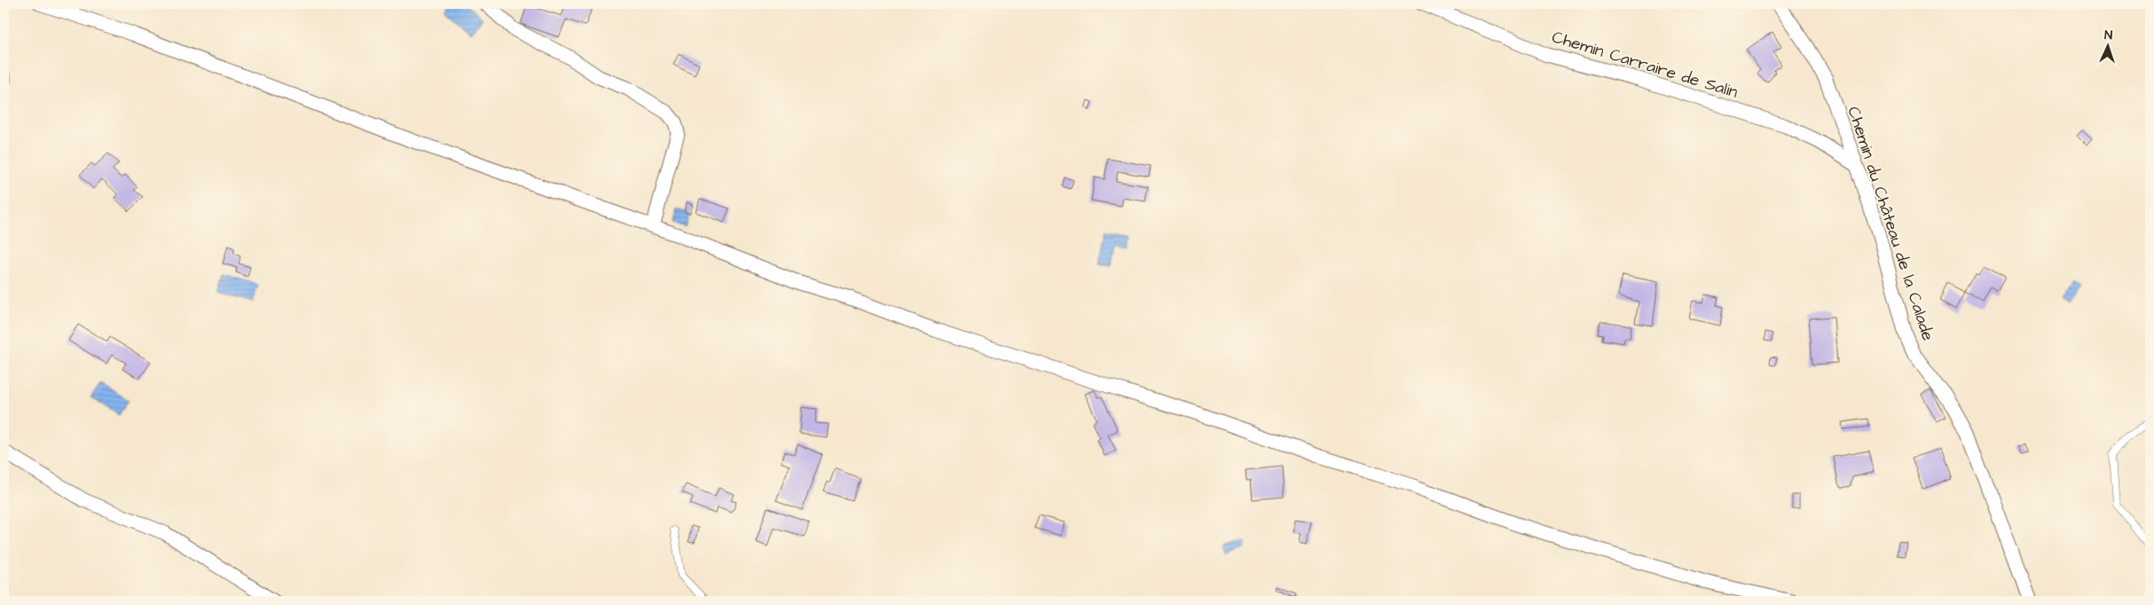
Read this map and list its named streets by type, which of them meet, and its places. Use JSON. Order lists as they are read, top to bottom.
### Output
{
  "streets": {
    "street": ["Chemin Carraire de Salin", "Chemin du Château de la Calade"]
  },
  "crossings": [
    ["Chemin Carraire de Salin", "Chemin du Château de la Calade"]
  ],
  "north": "top"
}
